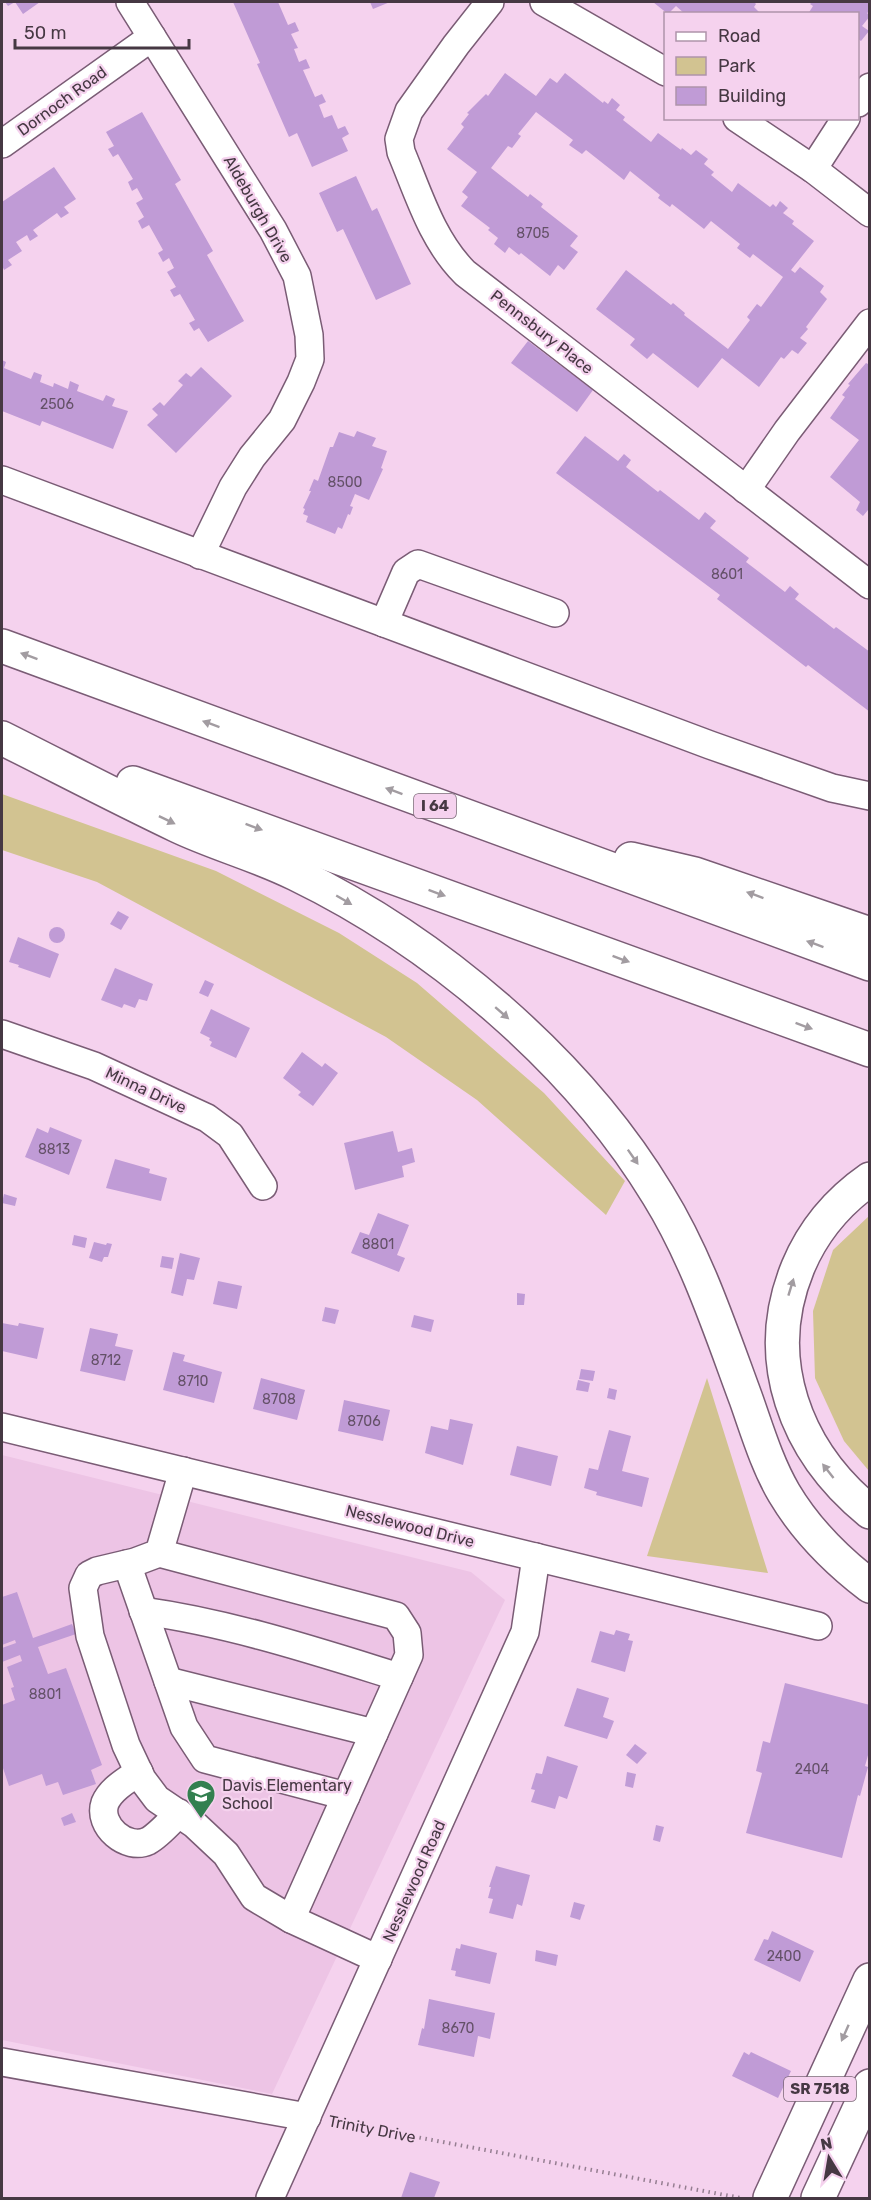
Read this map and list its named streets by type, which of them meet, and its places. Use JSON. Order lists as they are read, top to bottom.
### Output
{
  "streets": {
    "highway": ["I 64", "SR 7518"],
    "street": [
      "Dornoch Road",
      "Aldeburgh Drive",
      "Pennsbury Place",
      "Minna Drive",
      "Nesslewood Drive",
      "Nesslewood Road",
      "Trinity Drive"
    ]
  },
  "crossings": [
    ["Dornoch Road", "Aldeburgh Drive"],
    ["Nesslewood Drive", "Nesslewood Road"],
    ["Nesslewood Road", "Trinity Drive"]
  ],
  "places": {
    "school or university": ["Davis Elementary School"]
  },
  "house_numbers": [
    "8705",
    "2506",
    "8500",
    "8601",
    "8813",
    "8801",
    "8712",
    "8710",
    "8708",
    "8706",
    "8801",
    "2404",
    "2400",
    "8670"
  ],
  "legend": ["Road", "Park", "Building"],
  "scale_bar": "50 m",
  "north": "top"
}
